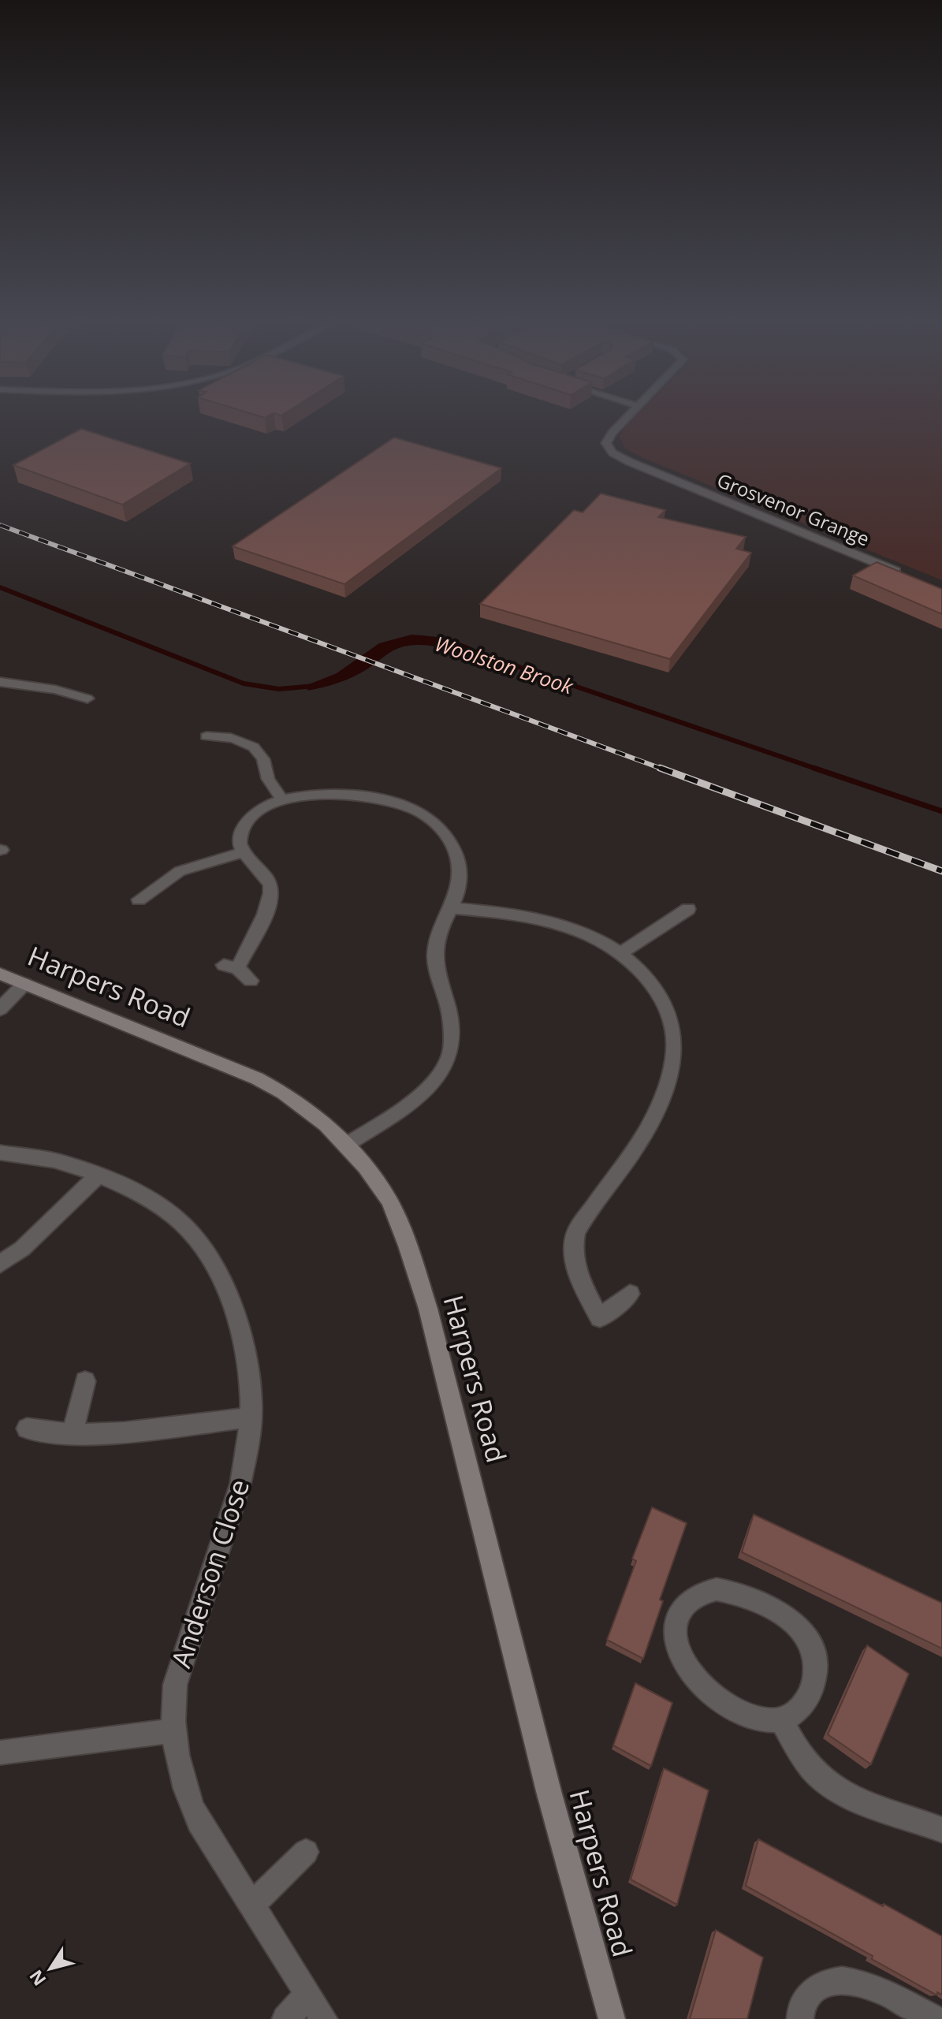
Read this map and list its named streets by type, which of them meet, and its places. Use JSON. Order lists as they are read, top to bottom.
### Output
{
  "streets": {
    "street": ["Grosvenor Grange", "Harpers Road", "Anderson Close"]
  },
  "water": ["Woolston Brook"],
  "north": "bottom left"
}
